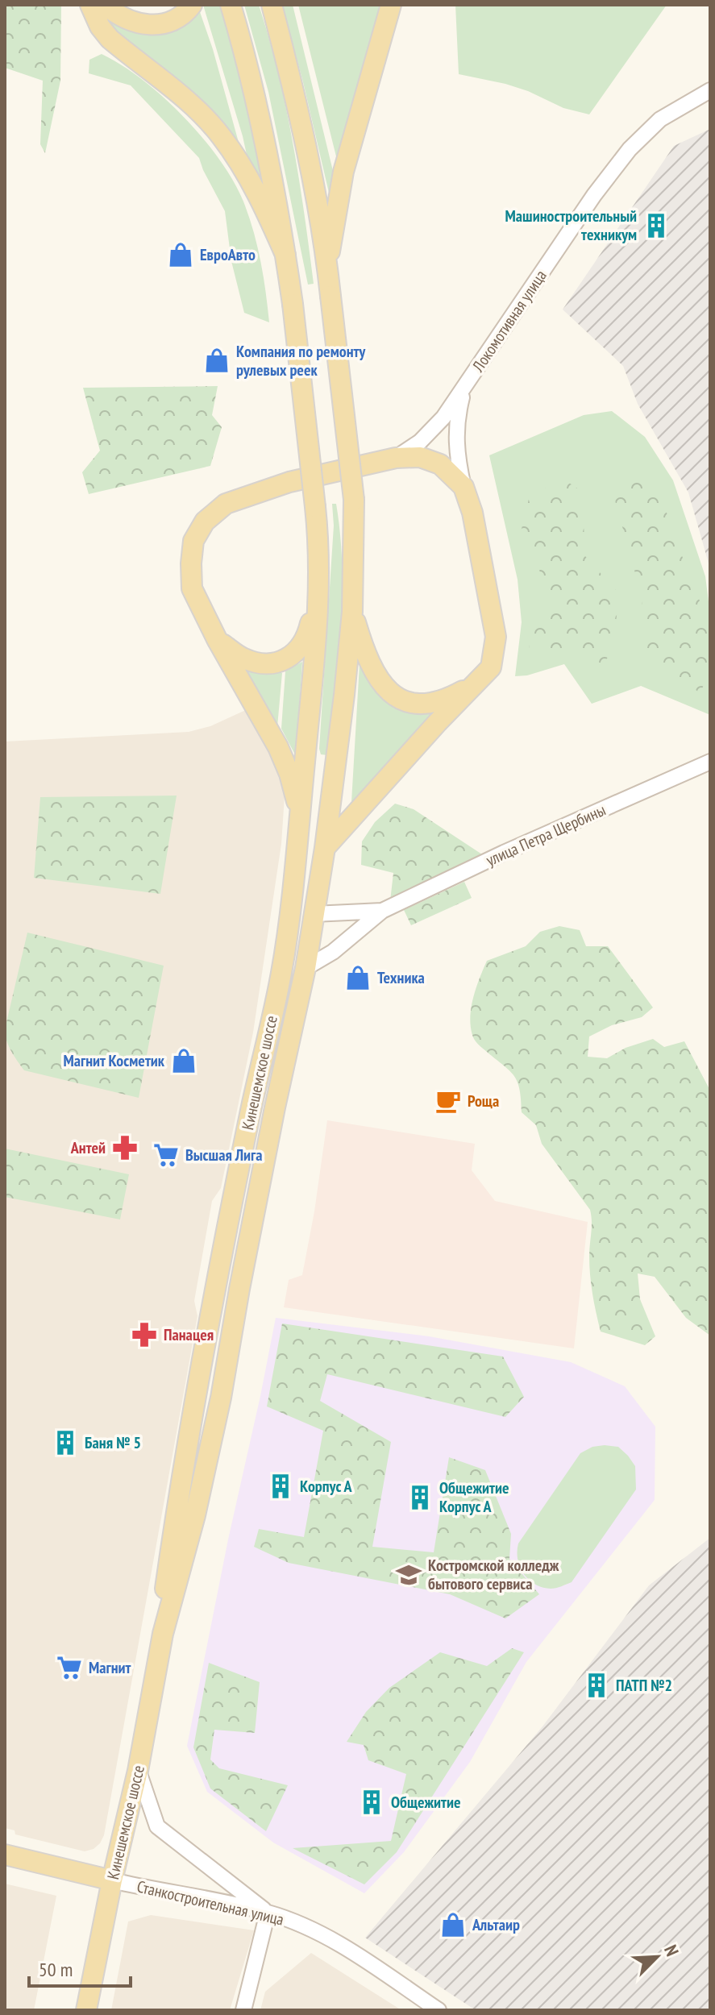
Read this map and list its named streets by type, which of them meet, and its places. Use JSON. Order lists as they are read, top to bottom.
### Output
{
  "streets": {
    "main road": ["Кинешемское шоссе"],
    "street": ["Локомотивная улица", "улица Петра Щербины", "Станкостроительная улица"]
  },
  "crossings": [
    ["улица Петра Щербины", "Кинешемское шоссе"],
    ["Кинешемское шоссе", "Станкостроительная улица"]
  ],
  "places": {
    "building": [
      "Машиностроительный техникум",
      "Баня № 5",
      "Корпус А",
      "Общежитие Корпус А",
      "ПАТП №2",
      "Общежитие"
    ],
    "shop": [
      "ЕвроАвто",
      "Компания по ремонту рулевых реек",
      "Техника",
      "Магнит Косметик",
      "Альтаир"
    ],
    "cafe": ["Роща"],
    "pharmacy": ["Антей", "Панацея"],
    "supermarket": ["Высшая Лига", "Магнит"],
    "school or university": ["Костромской колледж бытового сервиса"]
  },
  "scale_bar": "50 m",
  "north": "top right"
}
